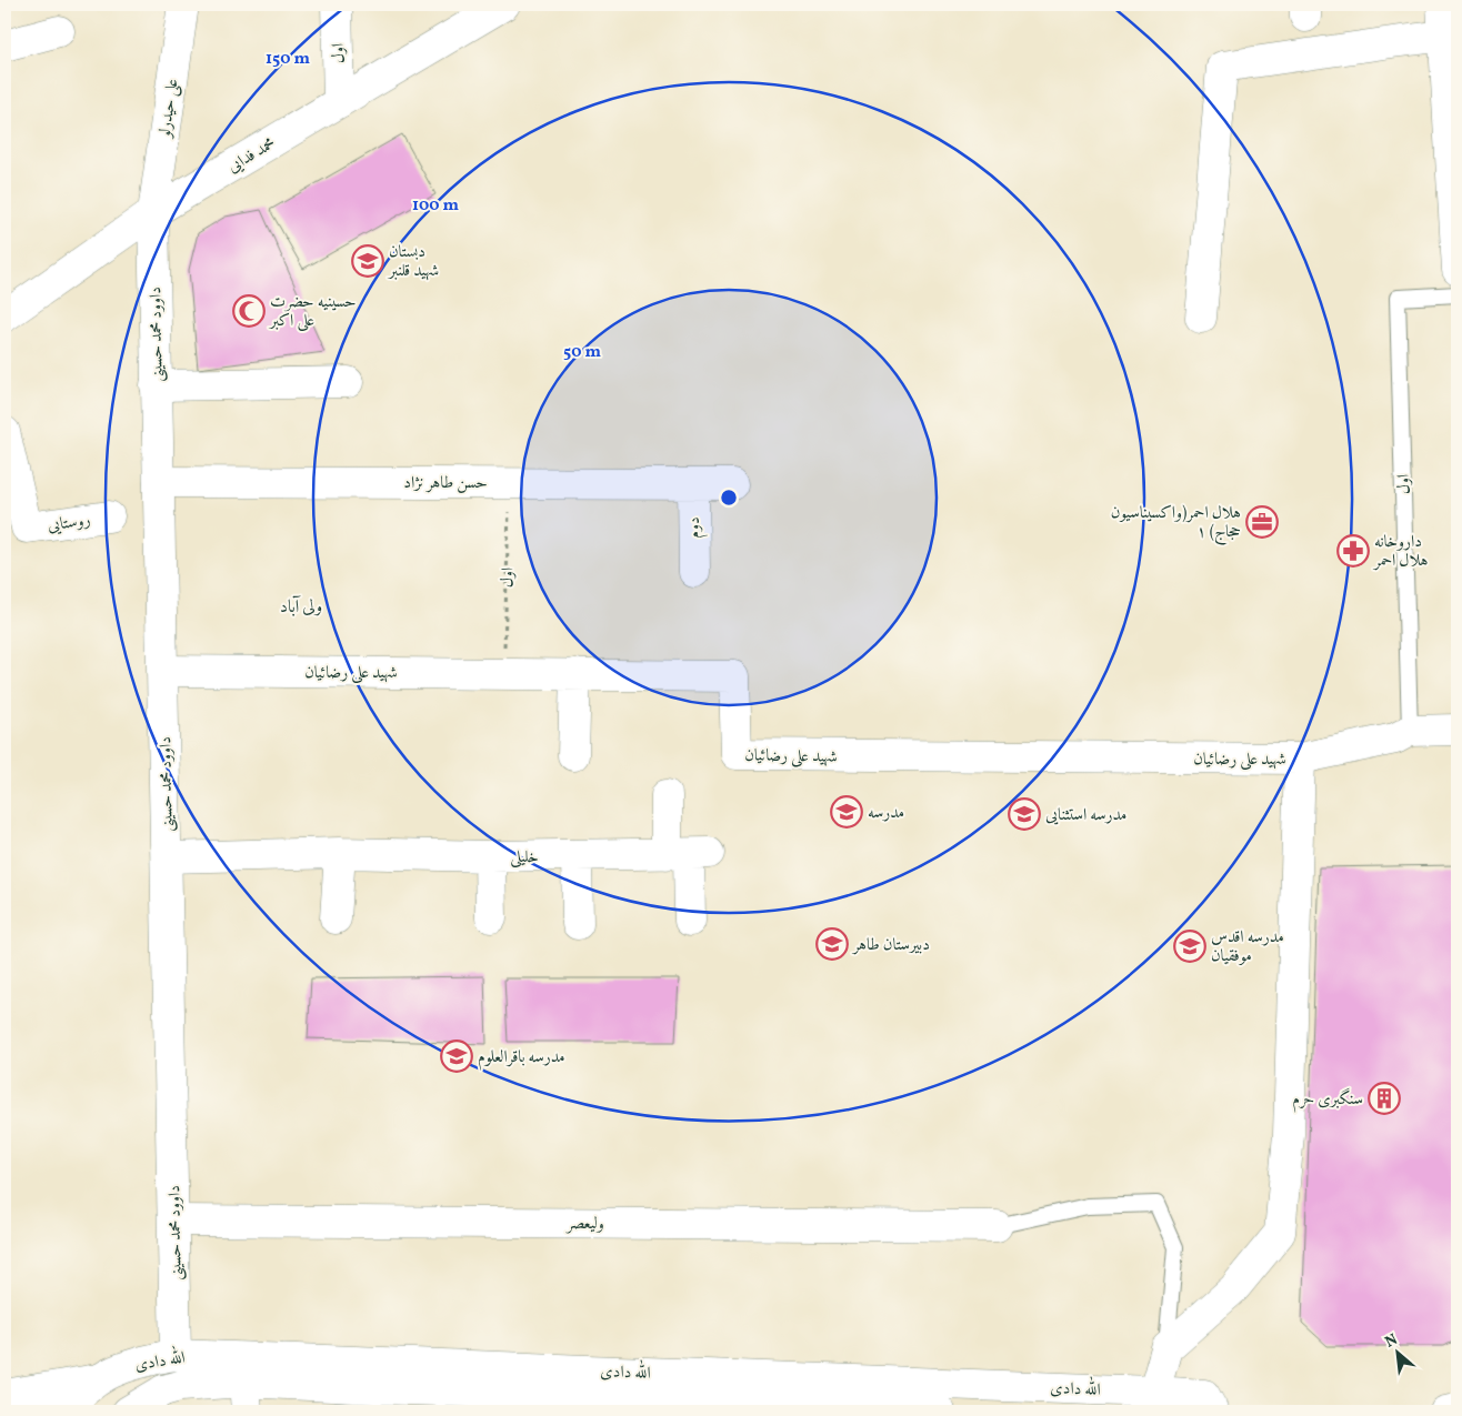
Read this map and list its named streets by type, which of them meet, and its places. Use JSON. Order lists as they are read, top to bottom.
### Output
{
  "streets": {
    "street": [
      "اول",
      "علی حیدرلو",
      "محمد فدایی",
      "داوود محمد حسینی",
      "حسن طاهر نژاد",
      "روستایی",
      "دوم",
      "شهید علی رضائیان",
      "خلیلی",
      "ولیعصر",
      "الله دادی"
    ]
  },
  "crossings": [
    ["اول", "محمد فدایی"],
    ["اول", "حسن طاهر نژاد"],
    ["اول", "شهید علی رضائیان"],
    ["علی حیدرلو", "محمد فدایی"],
    ["علی حیدرلو", "داوود محمد حسینی"],
    ["محمد فدایی", "داوود محمد حسینی"],
    ["داوود محمد حسینی", "حسن طاهر نژاد"],
    ["داوود محمد حسینی", "شهید علی رضائیان"],
    ["داوود محمد حسینی", "خلیلی"],
    ["داوود محمد حسینی", "ولیعصر"],
    ["داوود محمد حسینی", "الله دادی"],
    ["حسن طاهر نژاد", "دوم"]
  ],
  "districts": ["ولی آباد"],
  "places": {
    "school or university": [
      "دبستان شهید قلنبر",
      "مدرسه",
      "مدرسه استثنایی",
      "دبیرستان طاهر",
      "مدرسه اقدس موفقیان",
      "مدرسه باقرالعلوم"
    ],
    "mosque": ["حسینیه حضرت علی اکبر"],
    "office": ["هلال احمر(واکسیناسیون حجاج) ۱"],
    "pharmacy": ["داروخانه هلال احمر"],
    "building": ["سنگبری حرم"]
  },
  "north": "top left",
  "rings": ["150 m", "100 m", "50 m"]
}
